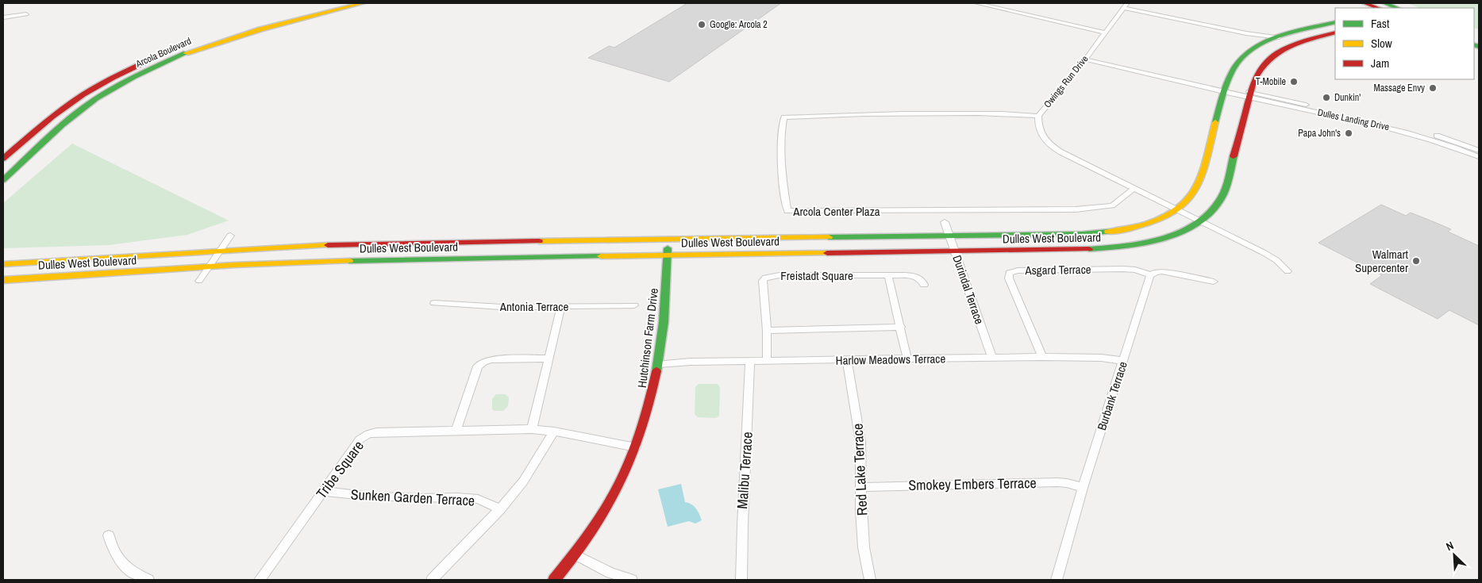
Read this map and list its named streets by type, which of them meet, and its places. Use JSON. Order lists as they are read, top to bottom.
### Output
{
  "streets": {
    "street": [
      "Arcola Boulevard",
      "Owings Run Drive",
      "Dulles Landing Drive",
      "Arcola Center Plaza",
      "Dulles West Boulevard",
      "Asgard Terrace",
      "Freistadt Square",
      "Durindal Terrace",
      "Antonia Terrace",
      "Hutchinson Farm Drive",
      "Harlow Meadows Terrace",
      "Burbank Terrace",
      "Tribe Square",
      "Red Lake Terrace",
      "Malibu Terrace",
      "Smokey Embers Terrace",
      "Sunken Garden Terrace"
    ]
  },
  "crossings": [
    ["Owings Run Drive", "Dulles Landing Drive"],
    ["Owings Run Drive", "Arcola Center Plaza"],
    ["Owings Run Drive", "Dulles West Boulevard"],
    ["Dulles Landing Drive", "Dulles West Boulevard"],
    ["Dulles West Boulevard", "Durindal Terrace"],
    ["Dulles West Boulevard", "Hutchinson Farm Drive"],
    ["Asgard Terrace", "Harlow Meadows Terrace"],
    ["Asgard Terrace", "Burbank Terrace"],
    ["Freistadt Square", "Harlow Meadows Terrace"],
    ["Durindal Terrace", "Harlow Meadows Terrace"],
    ["Hutchinson Farm Drive", "Harlow Meadows Terrace"],
    ["Hutchinson Farm Drive", "Tribe Square"],
    ["Harlow Meadows Terrace", "Burbank Terrace"],
    ["Harlow Meadows Terrace", "Red Lake Terrace"],
    ["Harlow Meadows Terrace", "Malibu Terrace"],
    ["Burbank Terrace", "Smokey Embers Terrace"],
    ["Tribe Square", "Sunken Garden Terrace"],
    ["Red Lake Terrace", "Smokey Embers Terrace"]
  ],
  "places": [
    "Google: Arcola 2",
    "T-Mobile",
    "Massage Envy",
    "Dunkin'",
    "Papa John's",
    "Walmart Supercenter"
  ],
  "legend": ["Fast", "Slow", "Jam"],
  "north": "top left"
}
